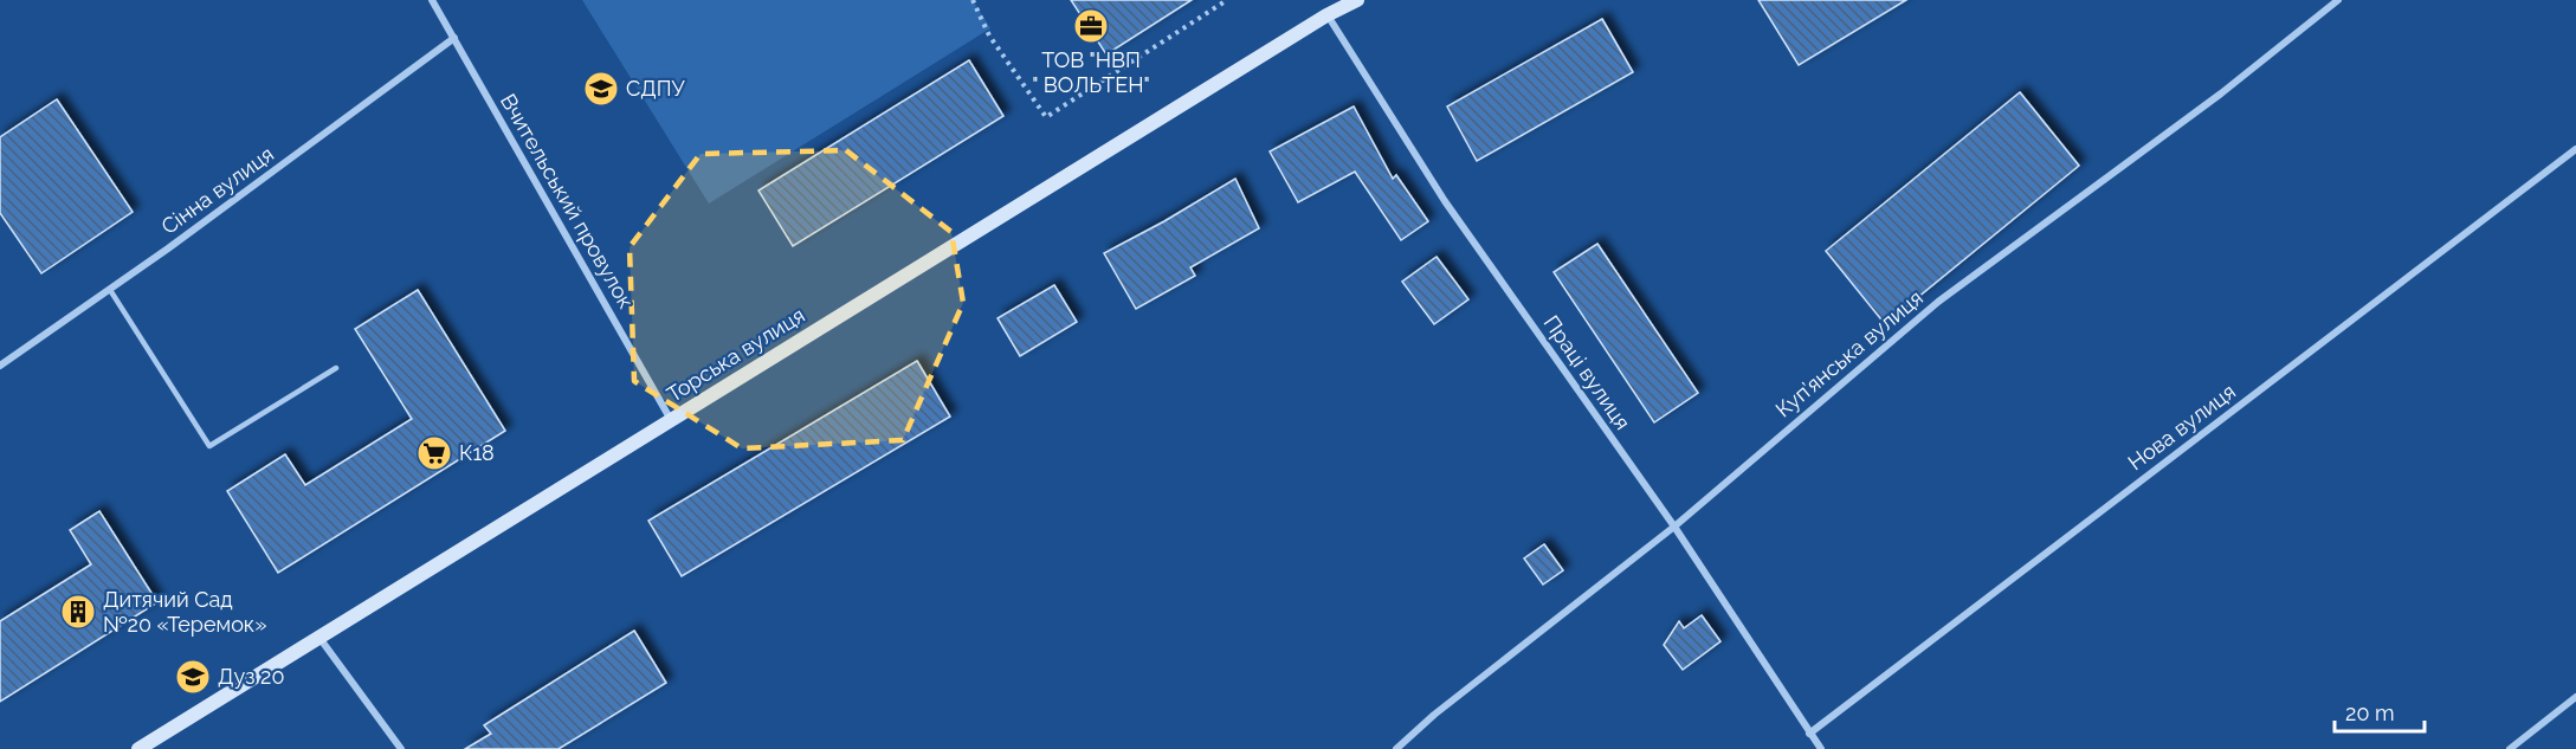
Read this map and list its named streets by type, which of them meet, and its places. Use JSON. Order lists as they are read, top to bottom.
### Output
{
  "streets": {
    "main road": ["Торська вулиця"],
    "street": [
      "Сінна вулиця",
      "Вчительський провулок",
      "Куп’янська вулиця",
      "Праці вулиця",
      "Нова вулиця"
    ]
  },
  "crossings": [
    ["Сінна вулиця", "Вчительський провулок"],
    ["Вчительський провулок", "Торська вулиця"],
    ["Куп’янська вулиця", "Праці вулиця"],
    ["Торська вулиця", "Праці вулиця"],
    ["Праці вулиця", "Нова вулиця"]
  ],
  "places": {
    "office": ["ТОВ \"НВП \" ВОЛЬТЕН\""],
    "school or university": ["СДПУ", "Дуз 20"],
    "supermarket": ["К18"],
    "building": ["Дитячий Сад №20 «Теремок»"]
  },
  "scale_bar": "20 m"
}
